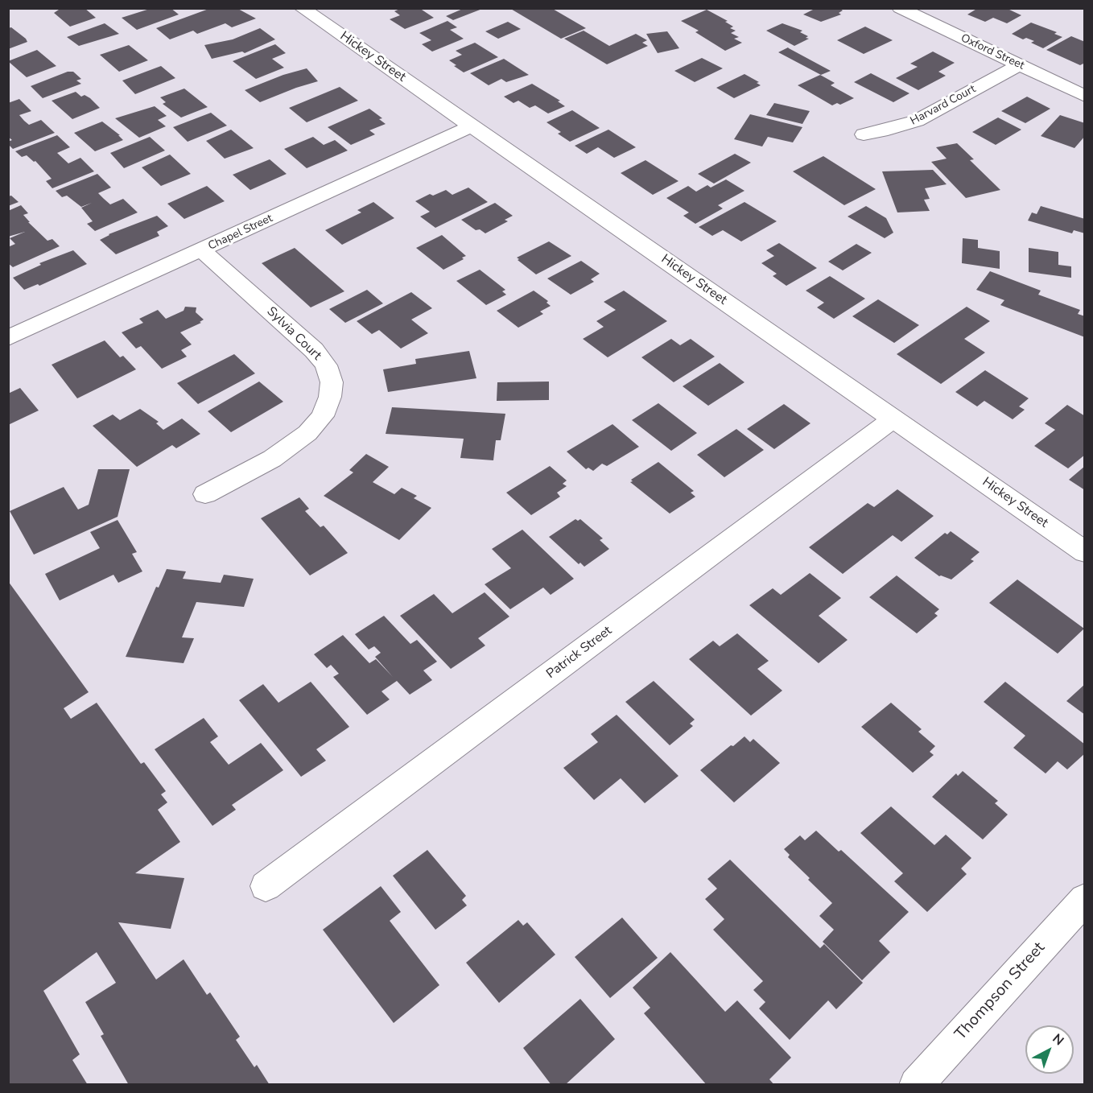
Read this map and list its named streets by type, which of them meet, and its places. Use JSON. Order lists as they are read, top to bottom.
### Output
{
  "streets": {
    "street": [
      "Oxford Street",
      "Hickey Street",
      "Harvard Court",
      "Chapel Street",
      "Sylvia Court",
      "Patrick Street",
      "Thompson Street"
    ]
  },
  "crossings": [
    ["Oxford Street", "Harvard Court"],
    ["Hickey Street", "Chapel Street"],
    ["Hickey Street", "Patrick Street"],
    ["Chapel Street", "Sylvia Court"]
  ],
  "north": "top right"
}
